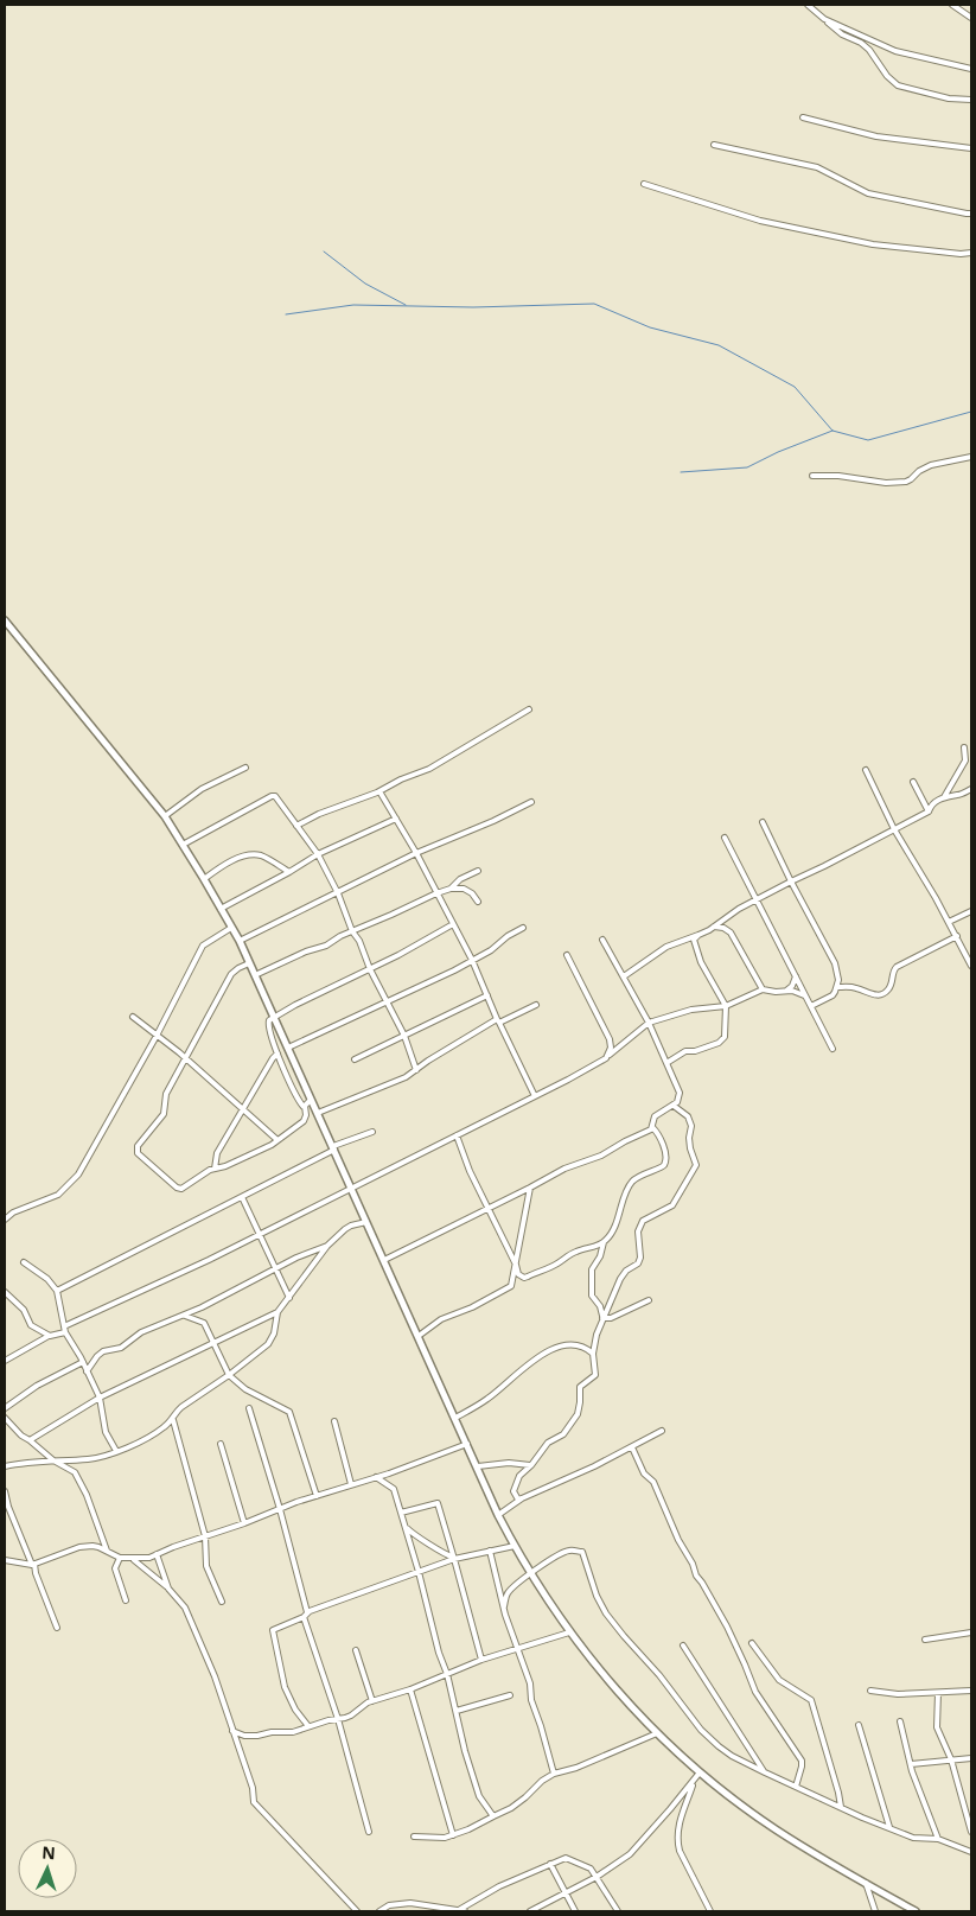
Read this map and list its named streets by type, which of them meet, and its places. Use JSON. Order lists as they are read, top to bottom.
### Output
{
  "north": "top"
}
